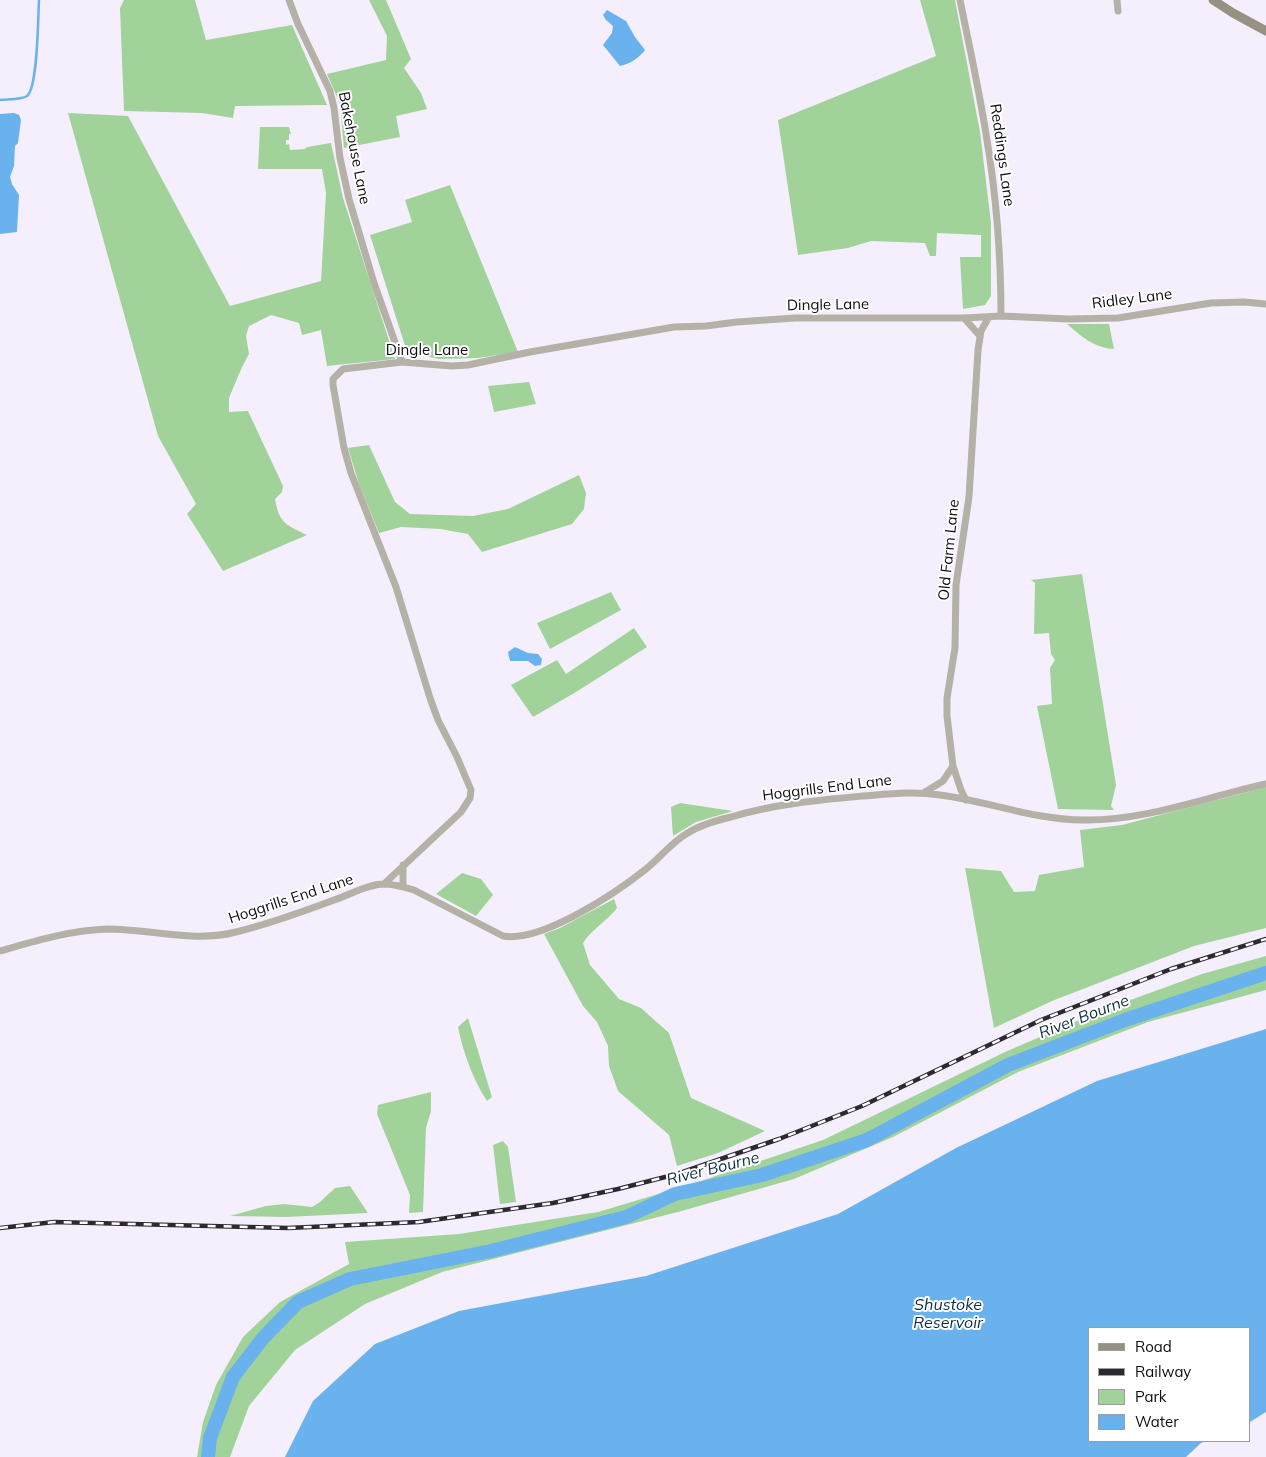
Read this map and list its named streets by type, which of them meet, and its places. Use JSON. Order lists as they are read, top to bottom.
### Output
{
  "streets": {
    "street": [
      "Bakehouse Lane",
      "Reddings Lane",
      "Ridley Lane",
      "Dingle Lane",
      "Old Farm Lane",
      "Hoggrills End Lane"
    ]
  },
  "crossings": [
    ["Bakehouse Lane", "Dingle Lane"],
    ["Reddings Lane", "Ridley Lane"],
    ["Reddings Lane", "Dingle Lane"],
    ["Ridley Lane", "Dingle Lane"],
    ["Dingle Lane", "Old Farm Lane"],
    ["Dingle Lane", "Hoggrills End Lane"],
    ["Old Farm Lane", "Hoggrills End Lane"]
  ],
  "water": ["River Bourne", "Shustoke Reservoir"],
  "legend": [
    "Road",
    "Railway",
    "Park",
    "Water"
  ]
}
